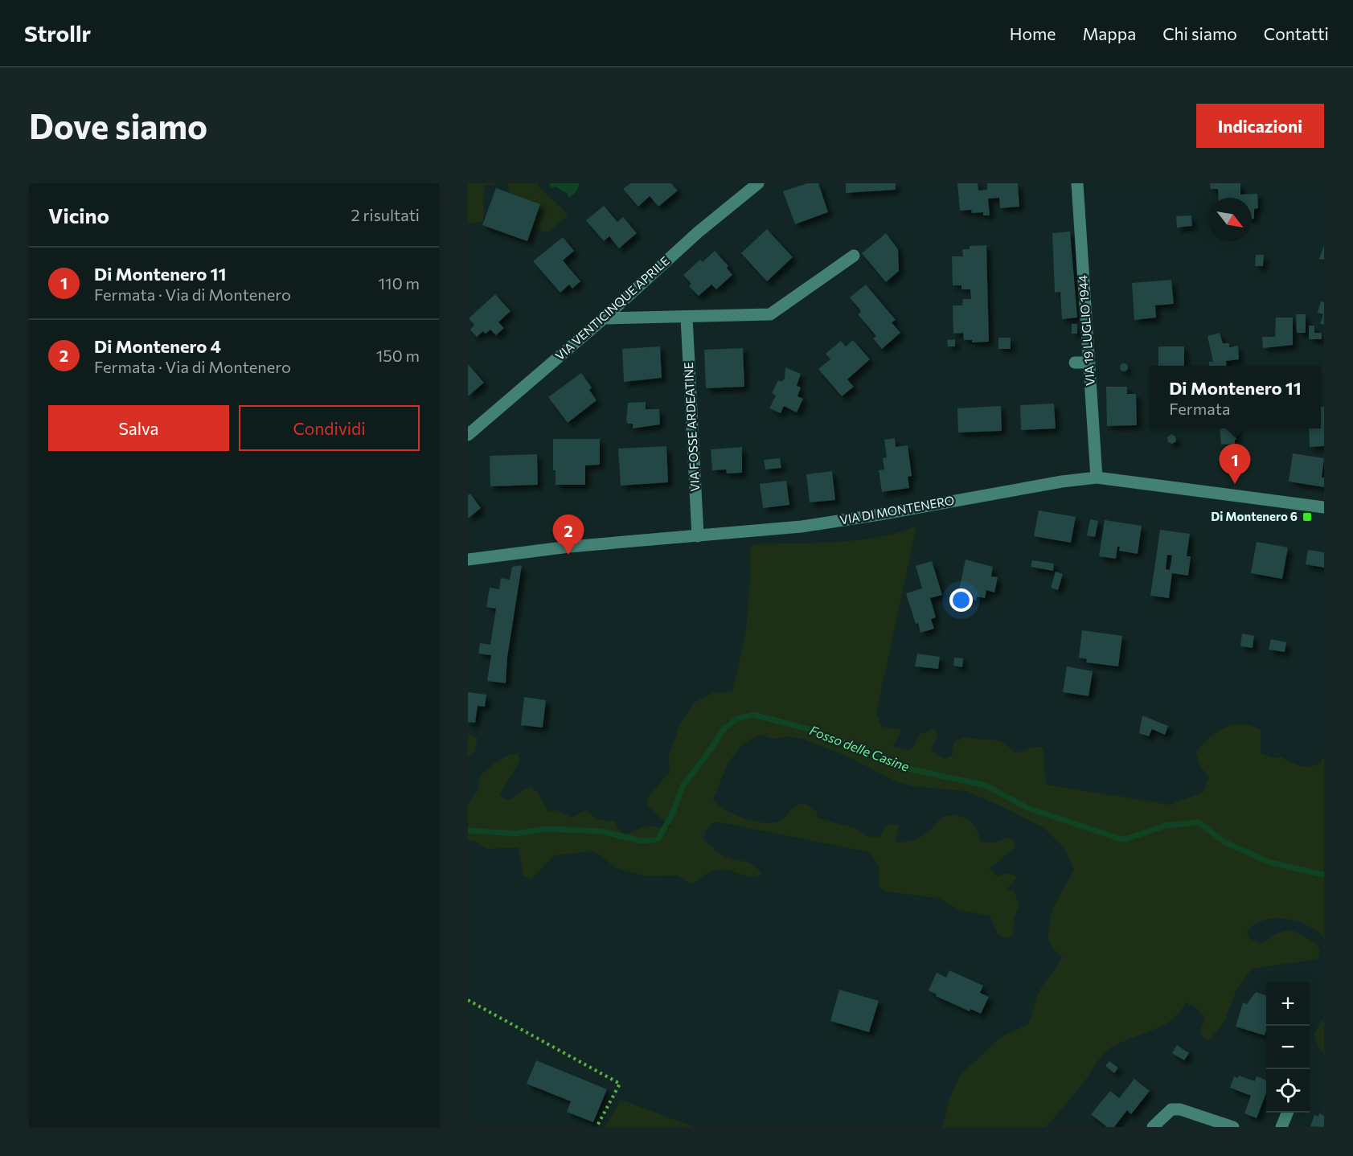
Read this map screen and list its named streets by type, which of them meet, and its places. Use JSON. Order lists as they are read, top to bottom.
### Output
{
  "streets": {
    "street": [
      "VIA VENTICINQUE APRILE",
      "VIA 19 LUGLIO 1944",
      "VIA FOSSE ARDEATINE",
      "VIA DI MONTENERO"
    ]
  },
  "crossings": [
    ["VIA 19 LUGLIO 1944", "VIA DI MONTENERO"],
    ["VIA FOSSE ARDEATINE", "VIA DI MONTENERO"]
  ],
  "water": ["Fosso delle Casine"],
  "places": {
    "transit": ["Di Montenero 6"]
  },
  "north": "bottom right",
  "page": {
    "header": "Strollr",
    "nav": [
      "Home",
      "Mappa",
      "Chi siamo",
      "Contatti"
    ],
    "buttons": [
      "Indicazioni",
      ["Salva", "Condividi"]
    ],
    "title": "Dove siamo",
    "heading": ["Vicino", "2 risultati"],
    "list": [
      {
        "mark": "1",
        "name": "Di Montenero 11",
        "note": "Fermata · Via di Montenero",
        "value": "110 m"
      },
      {
        "mark": "2",
        "name": "Di Montenero 4",
        "note": "Fermata · Via di Montenero",
        "value": "150 m"
      }
    ],
    "popup": ["Di Montenero 11", "Fermata"],
    "pins": ["1", "2"],
    "map_buttons": ["+", "−"]
  }
}
